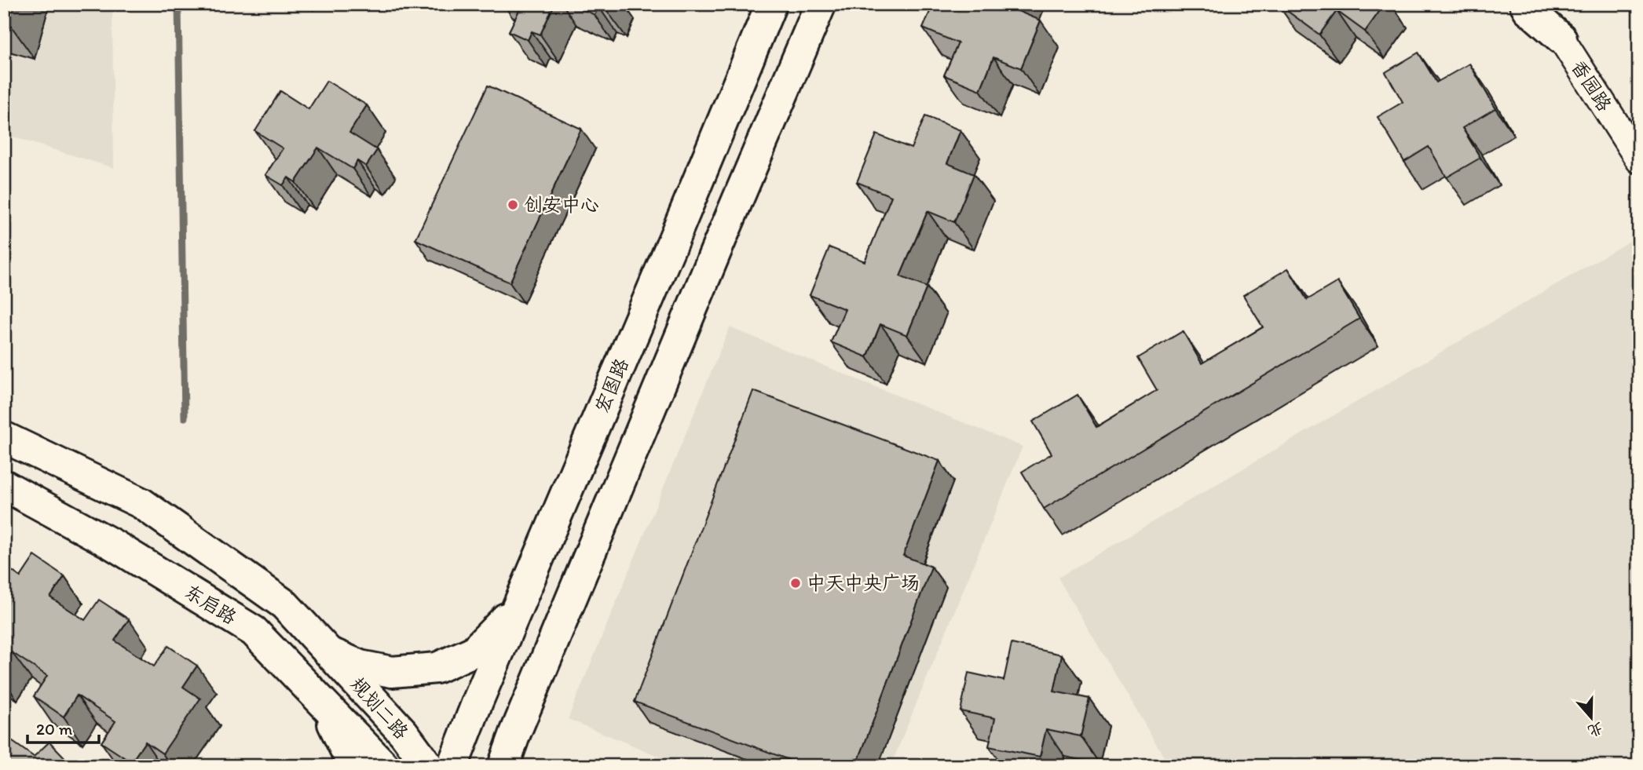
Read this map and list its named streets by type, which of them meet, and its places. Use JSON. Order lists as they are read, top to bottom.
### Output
{
  "streets": {
    "main road": [
      "香园路",
      "宏图路",
      "东启路",
      "规划二路"
    ]
  },
  "places": ["创安中心", "中天中央广场"],
  "scale_bar": "20 m",
  "north": "bottom"
}
